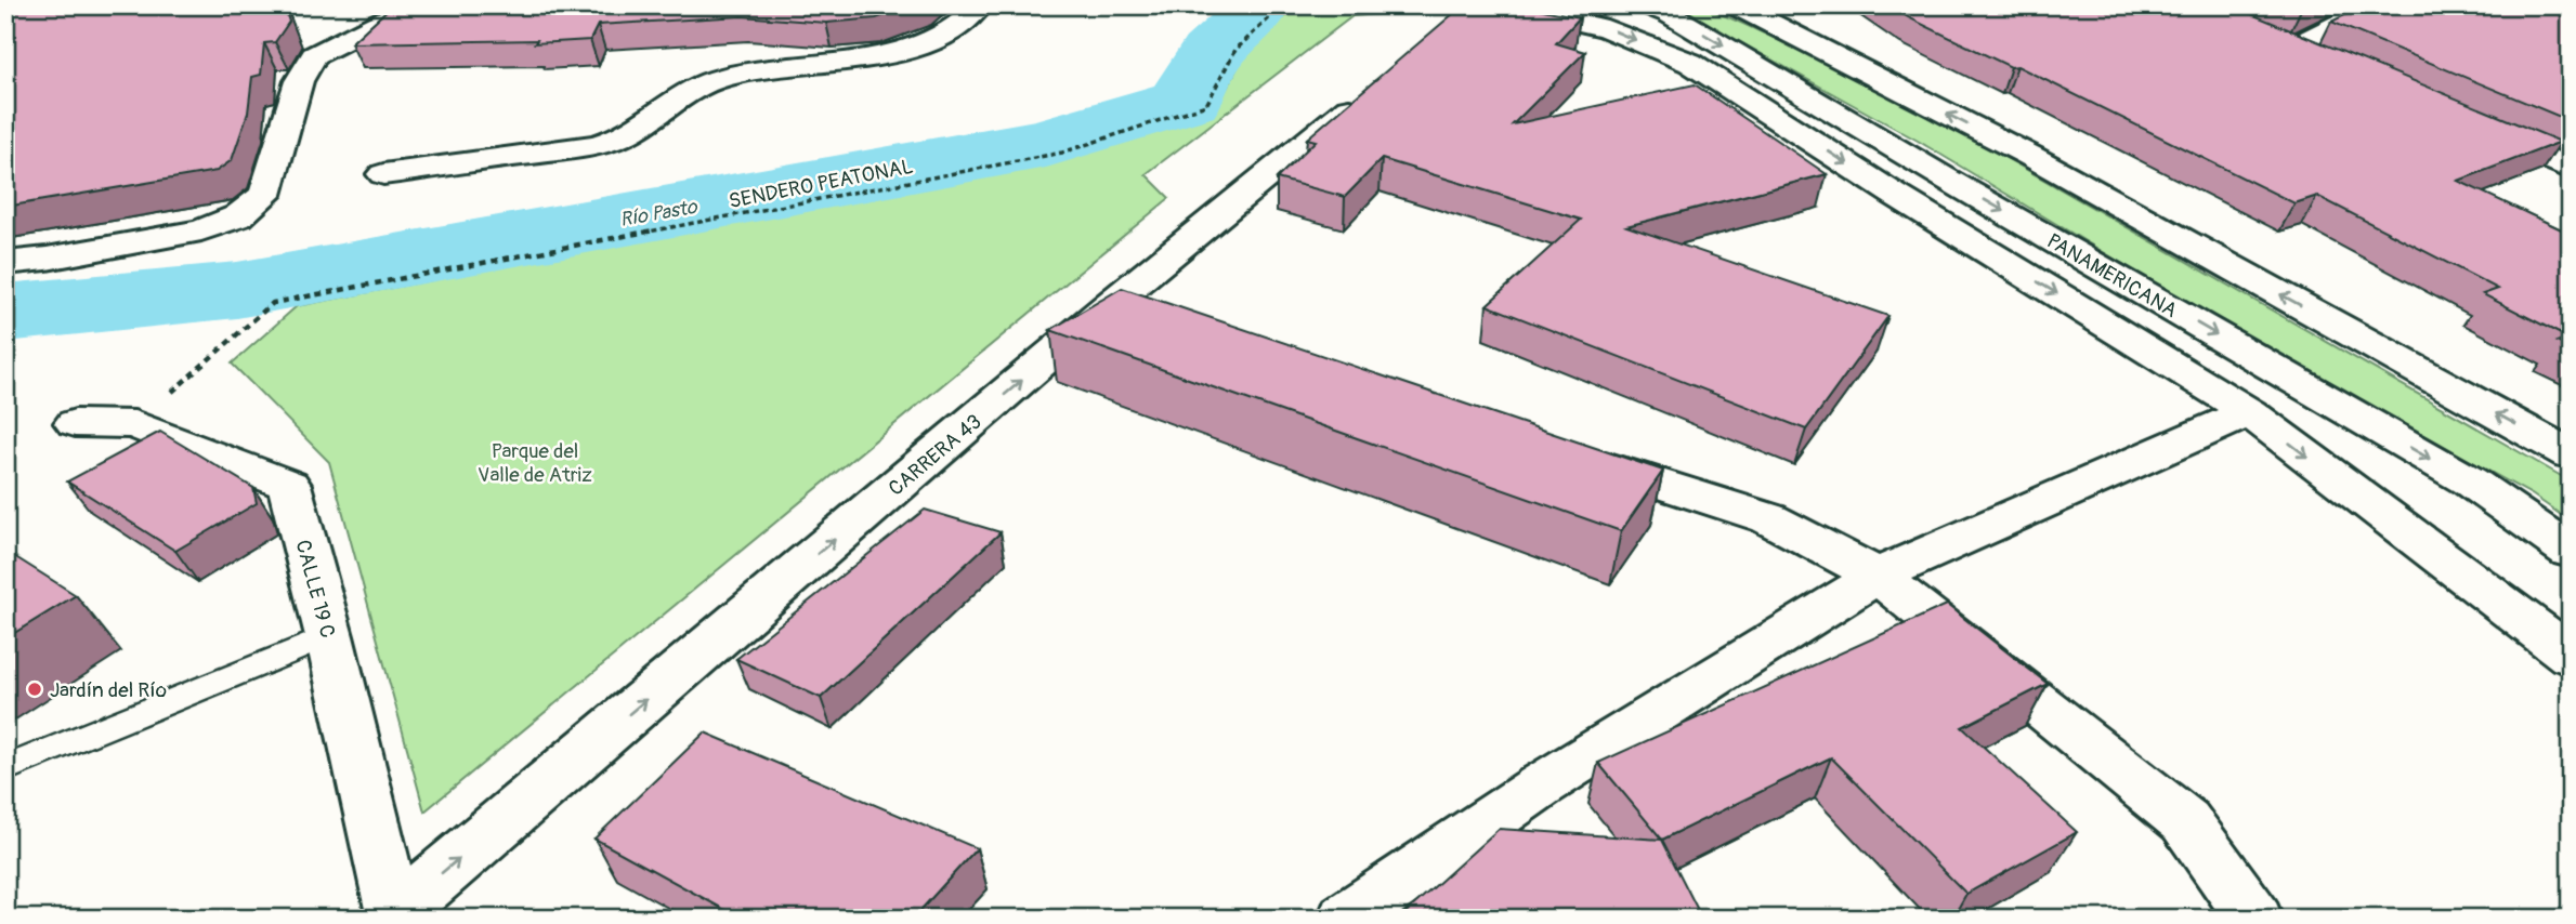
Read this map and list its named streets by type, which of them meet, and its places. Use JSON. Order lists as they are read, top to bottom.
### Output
{
  "streets": {
    "street": ["PANAMERICANA", "CARRERA 43", "CALLE 19 C"],
    "path": ["SENDERO PEATONAL"]
  },
  "crossings": [
    ["SENDERO PEATONAL", "CALLE 19 C"],
    ["CARRERA 43", "CALLE 19 C"]
  ],
  "one_way": ["CARRERA 43"],
  "water": ["Río Pasto"],
  "parks": ["Parque del Valle de Atriz"],
  "places": ["Jardín del Río"]
}
